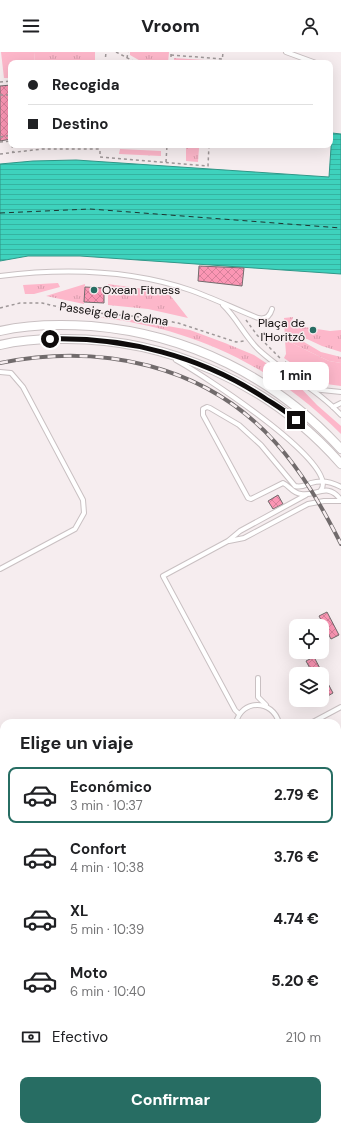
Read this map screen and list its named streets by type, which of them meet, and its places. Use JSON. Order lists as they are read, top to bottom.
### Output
{
  "streets": {
    "path": ["Passeig de la Calma"]
  },
  "places": ["Oxean Fitness", "Plaça de l'Horitzó"],
  "page": {
    "header": "Vroom",
    "banner": ["Recogida", "Destino"],
    "bubble": "1 min",
    "heading": "Elige un viaje",
    "list": [
      {
        "name": "Económico",
        "note": "3 min · 10:37",
        "value": "2.79 €"
      },
      {
        "name": "Confort",
        "note": "4 min · 10:38",
        "value": "3.76 €"
      },
      {
        "name": "XL",
        "note": "5 min · 10:39",
        "value": "4.74 €"
      },
      {
        "name": "Moto",
        "note": "6 min · 10:40",
        "value": "5.20 €"
      }
    ],
    "pay": ["Efectivo", "210 m"],
    "buttons": "Confirmar"
  }
}
